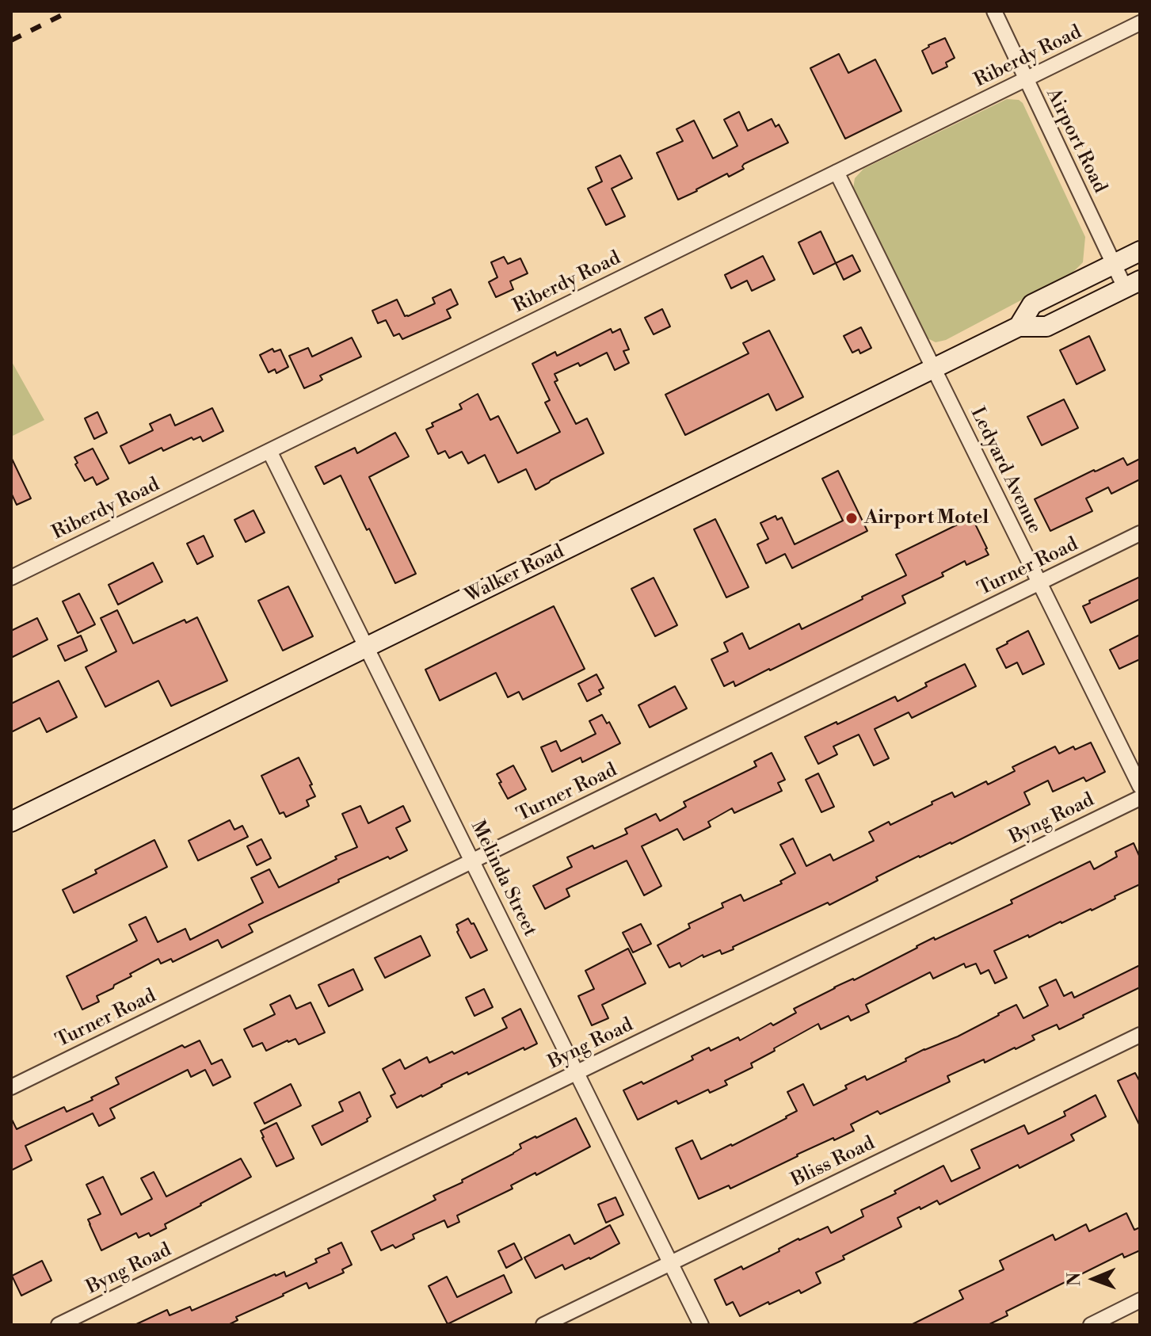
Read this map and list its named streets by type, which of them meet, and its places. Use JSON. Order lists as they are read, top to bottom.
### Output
{
  "streets": {
    "main road": ["Walker Road"],
    "street": [
      "Riberdy Road",
      "Airport Road",
      "Ledyard Avenue",
      "Turner Road",
      "Byng Road",
      "Melinda Street",
      "Bliss Road"
    ]
  },
  "crossings": [
    ["Riberdy Road", "Airport Road"],
    ["Riberdy Road", "Ledyard Avenue"],
    ["Riberdy Road", "Melinda Street"],
    ["Airport Road", "Walker Road"],
    ["Ledyard Avenue", "Turner Road"],
    ["Ledyard Avenue", "Walker Road"],
    ["Turner Road", "Melinda Street"],
    ["Walker Road", "Melinda Street"],
    ["Byng Road", "Melinda Street"],
    ["Melinda Street", "Bliss Road"]
  ],
  "places": ["Airport Motel"],
  "north": "left"
}
